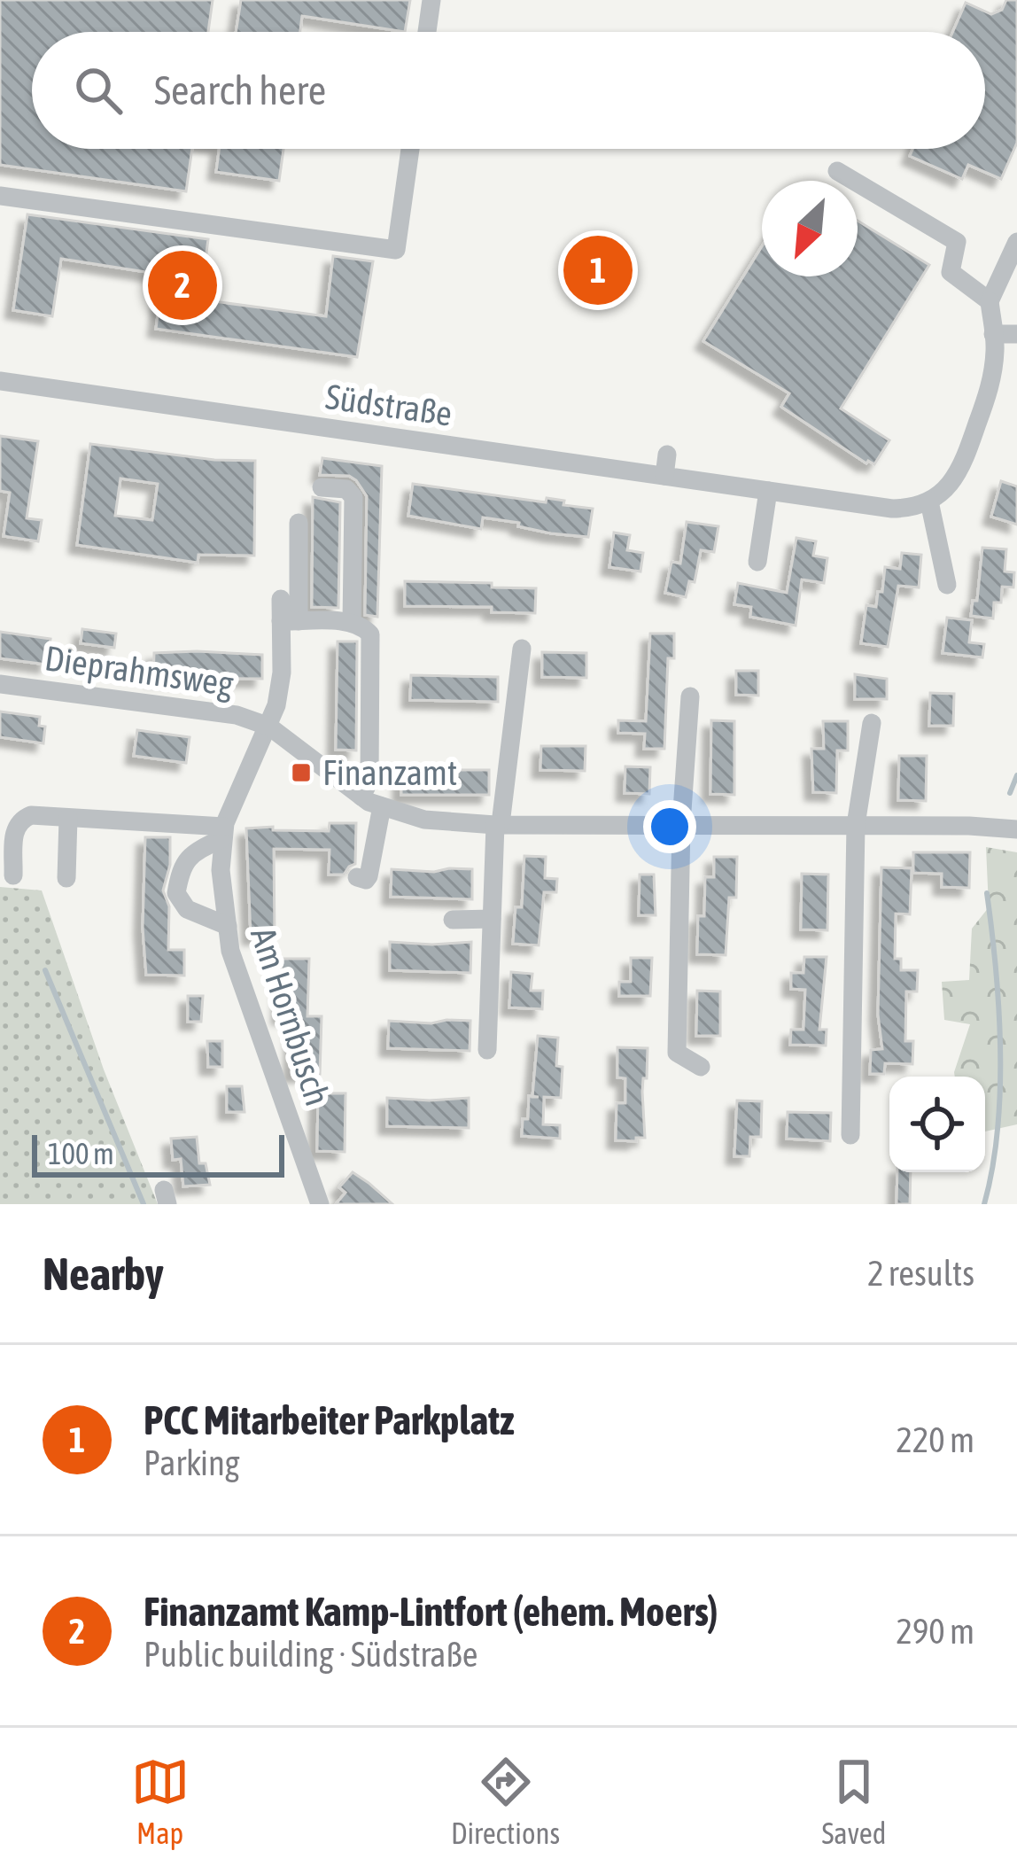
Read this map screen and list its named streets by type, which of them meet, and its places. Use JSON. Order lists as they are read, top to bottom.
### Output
{
  "streets": {
    "street": ["Südstraße", "Dieprahmsweg", "Am Hornbusch"]
  },
  "crossings": [
    ["Dieprahmsweg", "Am Hornbusch"]
  ],
  "places": {
    "transit": ["Finanzamt"]
  },
  "scale_bar": "100 m",
  "north": "bottom left",
  "page": {
    "search": "Search here",
    "pins": ["1", "2"],
    "scale": "100 m",
    "heading": ["Nearby", "2 results"],
    "list": [
      {
        "mark": "1",
        "name": "PCC Mitarbeiter Parkplatz",
        "note": "Parking",
        "value": "220 m"
      },
      {
        "mark": "2",
        "name": "Finanzamt Kamp-Lintfort (ehem. Moers)",
        "note": "Public building · Südstraße",
        "value": "290 m"
      }
    ],
    "nav": ["Map", "Directions", "Saved"]
  }
}
